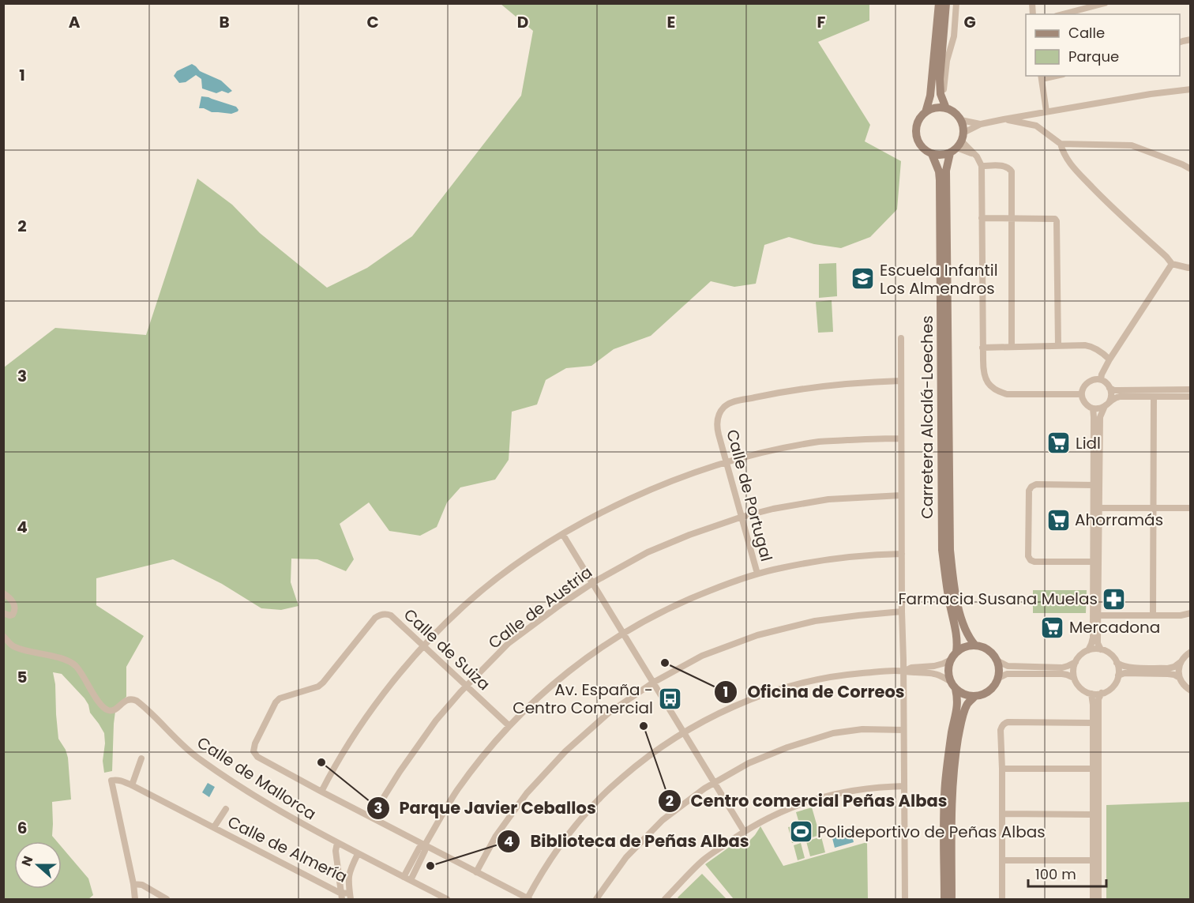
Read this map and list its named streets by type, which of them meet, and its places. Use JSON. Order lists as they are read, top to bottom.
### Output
{
  "streets": {
    "main road": ["Carretera Alcalá-Loeches"],
    "street": [
      "Calle de Portugal",
      "Calle de Austria",
      "Calle de Suiza",
      "Calle de Mallorca",
      "Calle de Almería"
    ]
  },
  "crossings": [
    ["Calle de Portugal", "Calle de Austria"],
    ["Calle de Austria", "Calle de Suiza"]
  ],
  "places": {
    "school or university": ["Escuela Infantil Los Almendros"],
    "supermarket": ["Lidl", "Ahorramás", "Mercadona"],
    "pharmacy": ["Farmacia Susana Muelas"],
    "other": [
      "Oficina de Correos",
      "Centro comercial Peñas Albas",
      "Parque Javier Ceballos",
      "Biblioteca de Peñas Albas"
    ],
    "bus stop": ["Av. España - Centro Comercial"],
    "sports": ["Polideportivo de Peñas Albas"]
  },
  "legend": ["Calle", "Parque"],
  "scale_bar": "100 m",
  "north": "left",
  "grid": {
    "columns": [
      "A",
      "B",
      "C",
      "D",
      "E",
      "F",
      "G"
    ],
    "rows": [
      "1",
      "2",
      "3",
      "4",
      "5",
      "6"
    ]
  }
}
